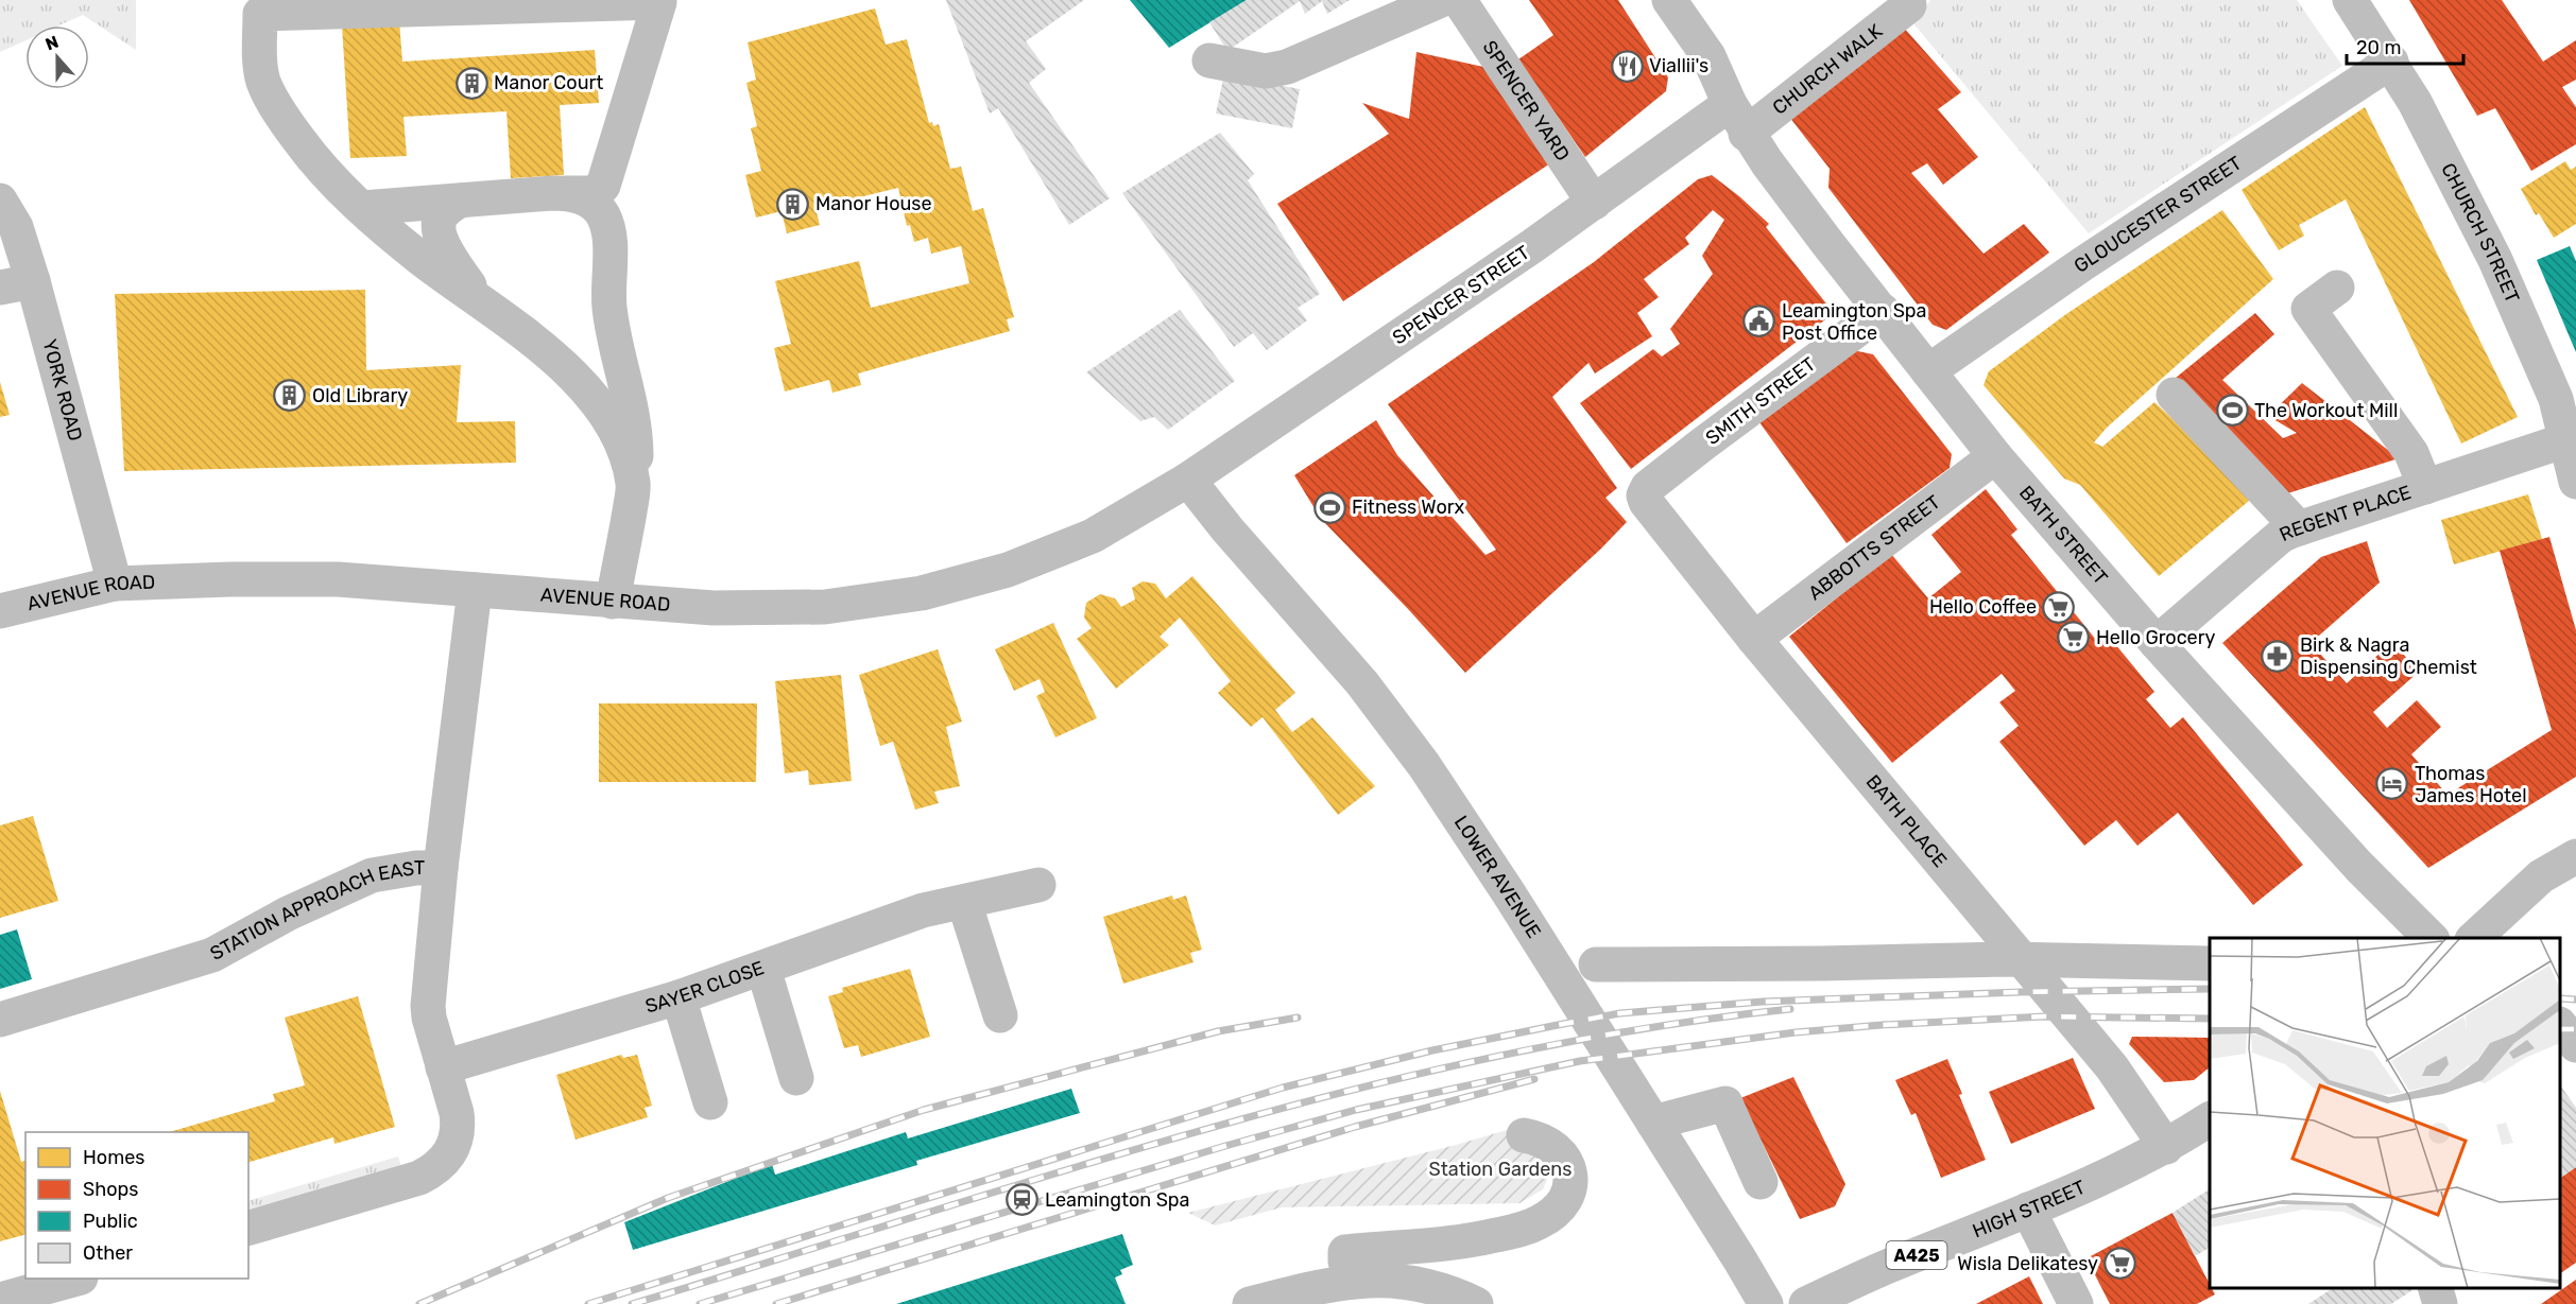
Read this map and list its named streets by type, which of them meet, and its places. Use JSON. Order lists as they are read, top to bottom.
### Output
{
  "streets": {
    "street": [
      "CHURCH WALK",
      "SPENCER YARD",
      "GLOUCESTER STREET",
      "CHURCH STREET",
      "SPENCER STREET",
      "YORK ROAD",
      "SMITH STREET",
      "REGENT PLACE",
      "BATH STREET",
      "ABBOTTS STREET",
      "AVENUE ROAD",
      "BATH PLACE",
      "LOWER AVENUE",
      "STATION APPROACH EAST",
      "SAYER CLOSE",
      "HIGH STREET",
      "A425"
    ]
  },
  "crossings": [
    ["CHURCH WALK", "SPENCER STREET"],
    ["CHURCH WALK", "BATH STREET"],
    ["SPENCER YARD", "SPENCER STREET"],
    ["GLOUCESTER STREET", "CHURCH STREET"],
    ["GLOUCESTER STREET", "BATH STREET"],
    ["CHURCH STREET", "REGENT PLACE"],
    ["SPENCER STREET", "BATH STREET"],
    ["SPENCER STREET", "AVENUE ROAD"],
    ["SPENCER STREET", "LOWER AVENUE"],
    ["YORK ROAD", "AVENUE ROAD"],
    ["SMITH STREET", "BATH STREET"],
    ["SMITH STREET", "BATH PLACE"],
    ["REGENT PLACE", "BATH STREET"],
    ["BATH STREET", "ABBOTTS STREET"],
    ["ABBOTTS STREET", "BATH PLACE"],
    ["AVENUE ROAD", "LOWER AVENUE"],
    ["AVENUE ROAD", "STATION APPROACH EAST"],
    ["BATH PLACE", "HIGH STREET"]
  ],
  "parks": ["Station Gardens"],
  "places": {
    "restaurant": ["Viallii's"],
    "building": ["Manor Court", "Manor House", "Old Library"],
    "public building": ["Leamington Spa Post Office"],
    "sports": ["The Workout Mill", "Fitness Worx"],
    "supermarket": ["Hello Coffee", "Hello Grocery", "Wisla Delikatesy"],
    "pharmacy": ["Birk & Nagra Dispensing Chemist"],
    "hotel": ["Thomas James Hotel"],
    "station": ["Leamington Spa"]
  },
  "legend": [
    "Homes",
    "Shops",
    "Public",
    "Other"
  ],
  "scale_bar": "20 m",
  "north": "top"
}
